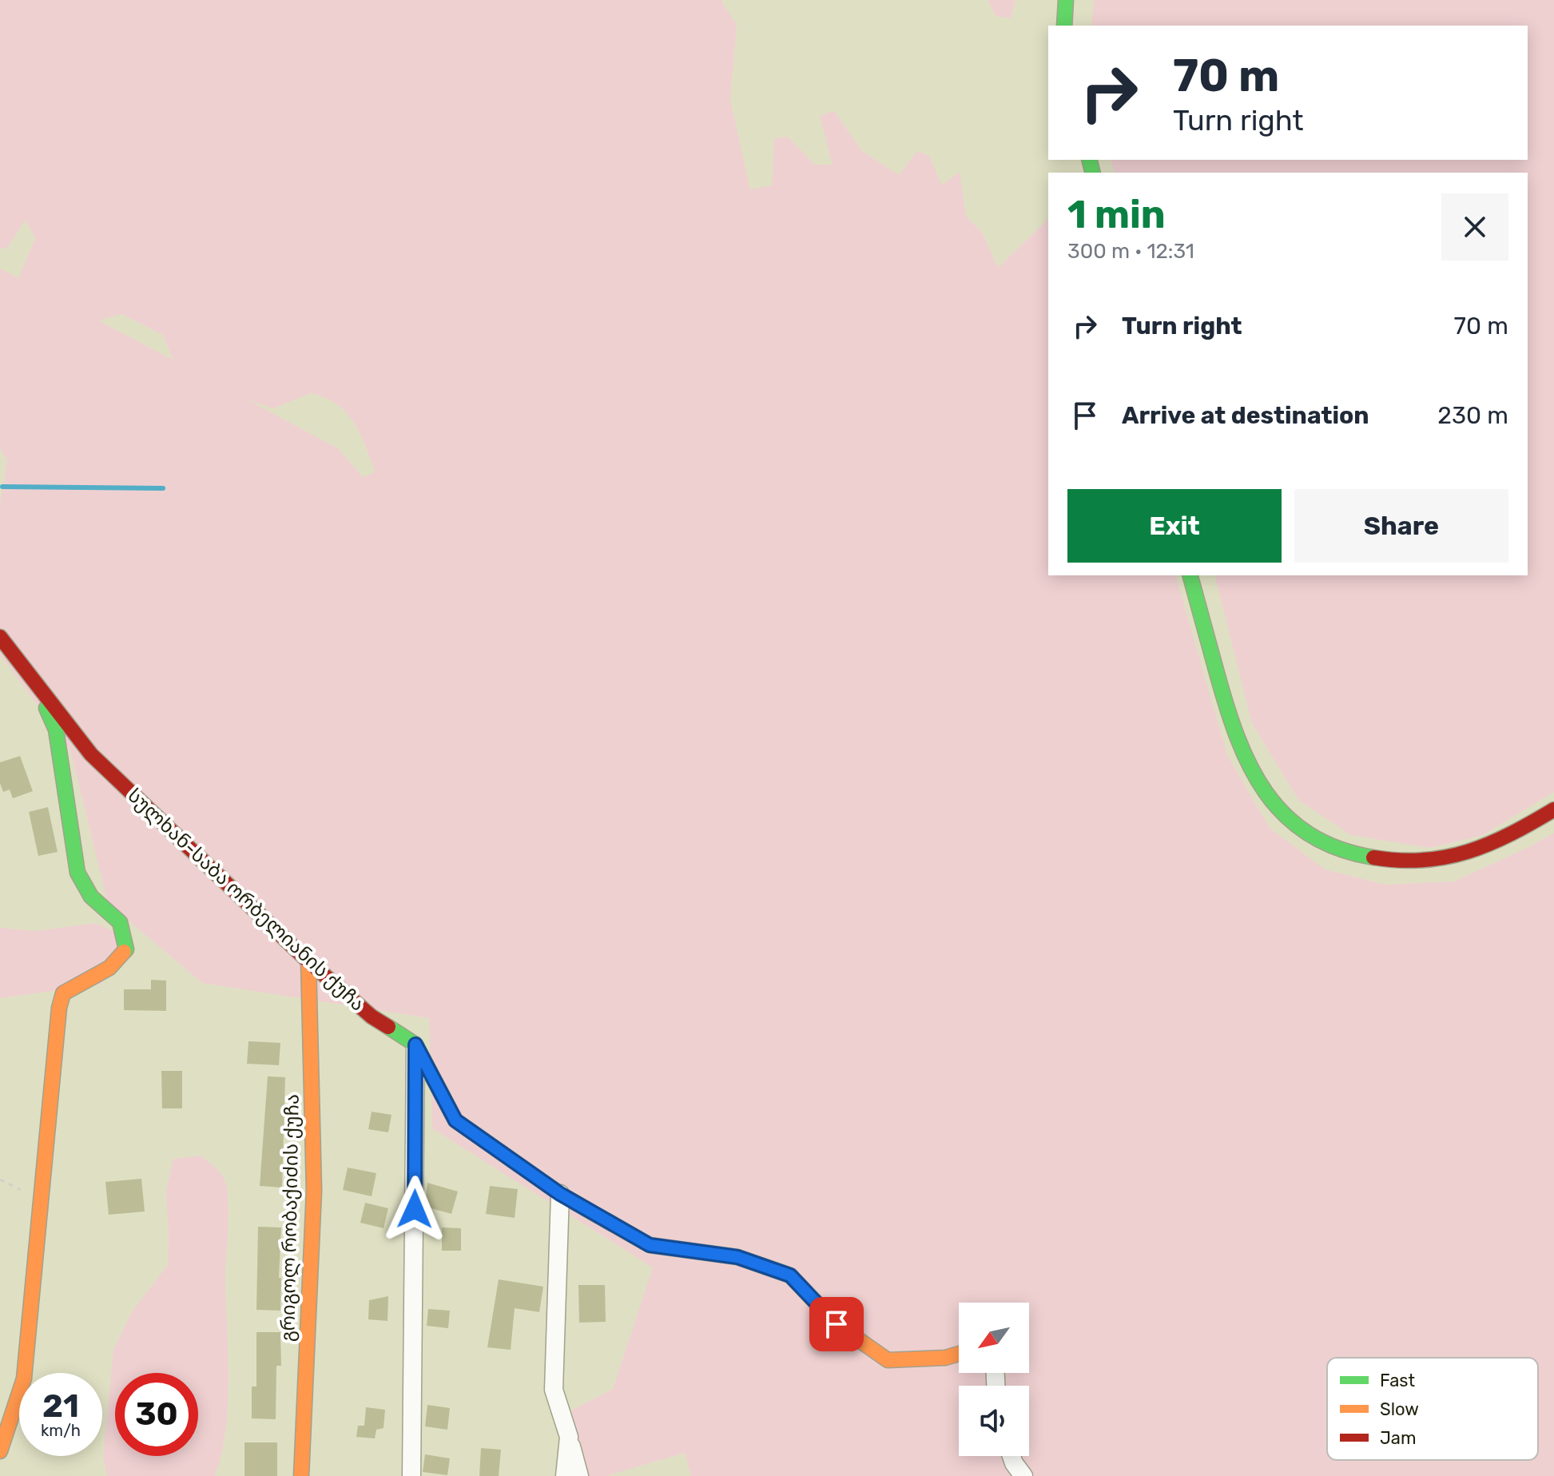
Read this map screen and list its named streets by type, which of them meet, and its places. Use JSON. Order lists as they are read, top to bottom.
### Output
{
  "streets": {
    "street": ["სულხან-საბა ორბელიანის ქუჩა", "გრიგოლ რობაქიძის ქუჩა"]
  },
  "crossings": [
    ["სულხან-საბა ორბელიანის ქუჩა", "გრიგოლ რობაქიძის ქუჩა"]
  ],
  "legend": ["Fast", "Slow", "Jam"],
  "north": "bottom left",
  "page": {
    "turn": ["70 m", "Turn right"],
    "heading": ["1 min", "300 m · 12:31"],
    "list": [
      {
        "name": "Turn right",
        "value": "70 m"
      },
      {
        "name": "Arrive at destination",
        "value": "230 m"
      }
    ],
    "buttons": ["Exit", "Share"],
    "speed": "21 km/h",
    "limit": "30"
  }
}
